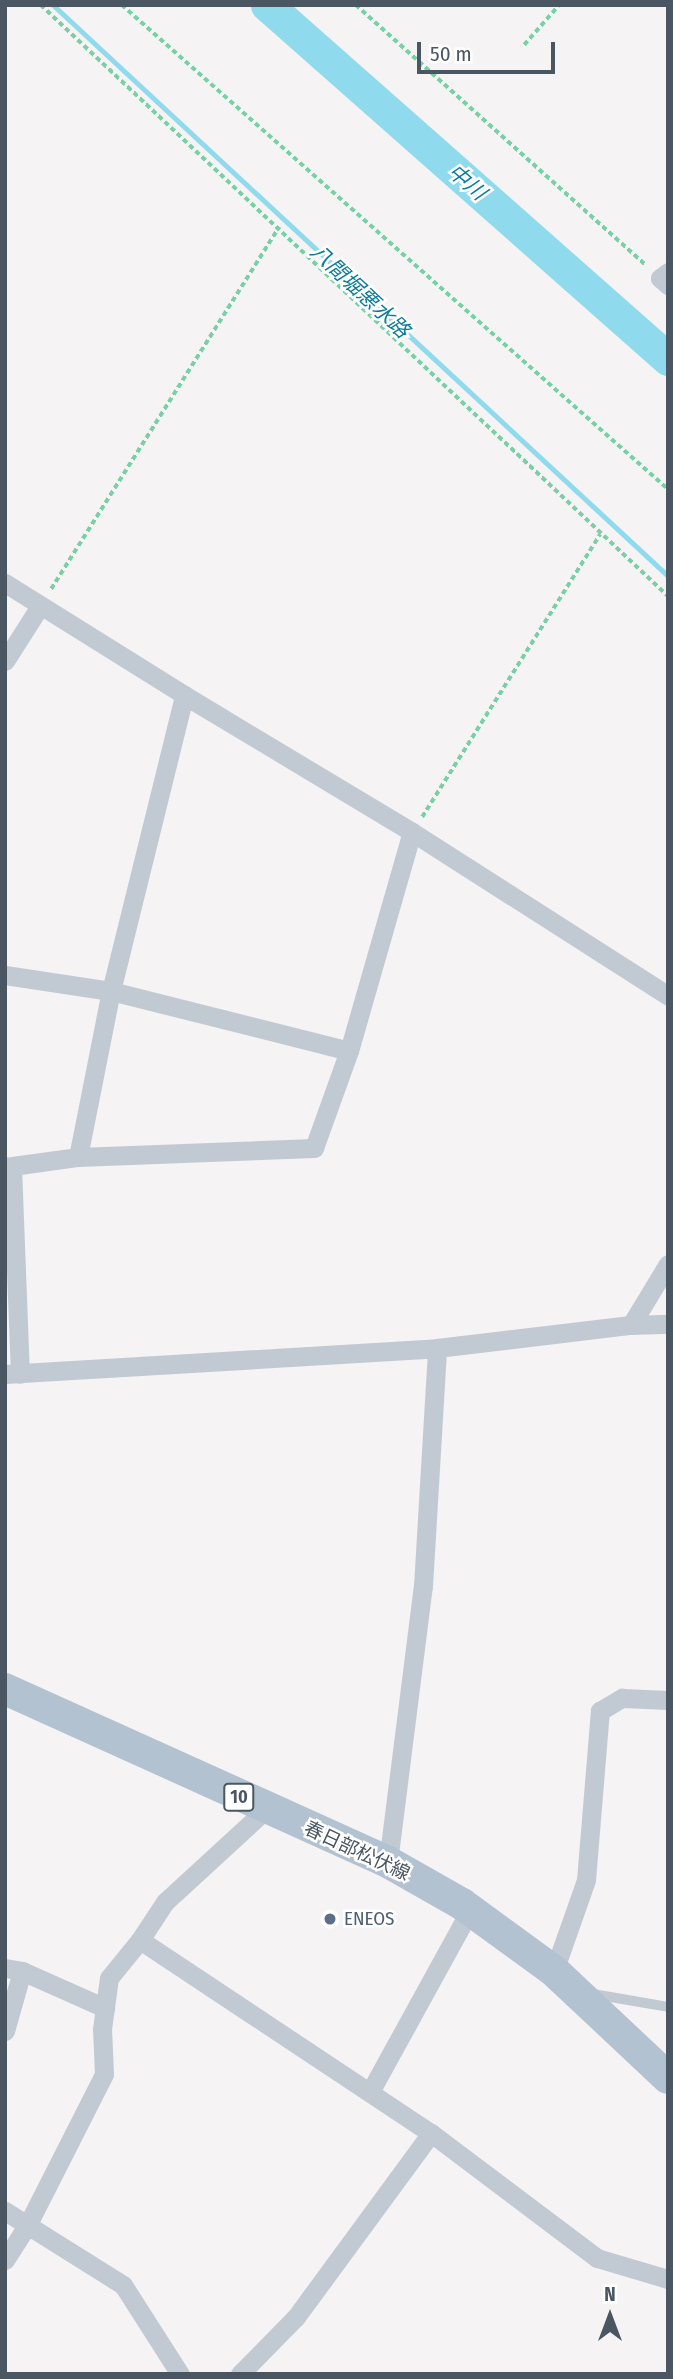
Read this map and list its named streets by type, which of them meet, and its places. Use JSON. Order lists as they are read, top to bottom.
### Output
{
  "streets": {
    "main road": ["10", "春日部松伏線"]
  },
  "water": ["中川", "八間堀悪水路"],
  "places": ["ENEOS"],
  "scale_bar": "50 m",
  "north": "top"
}
